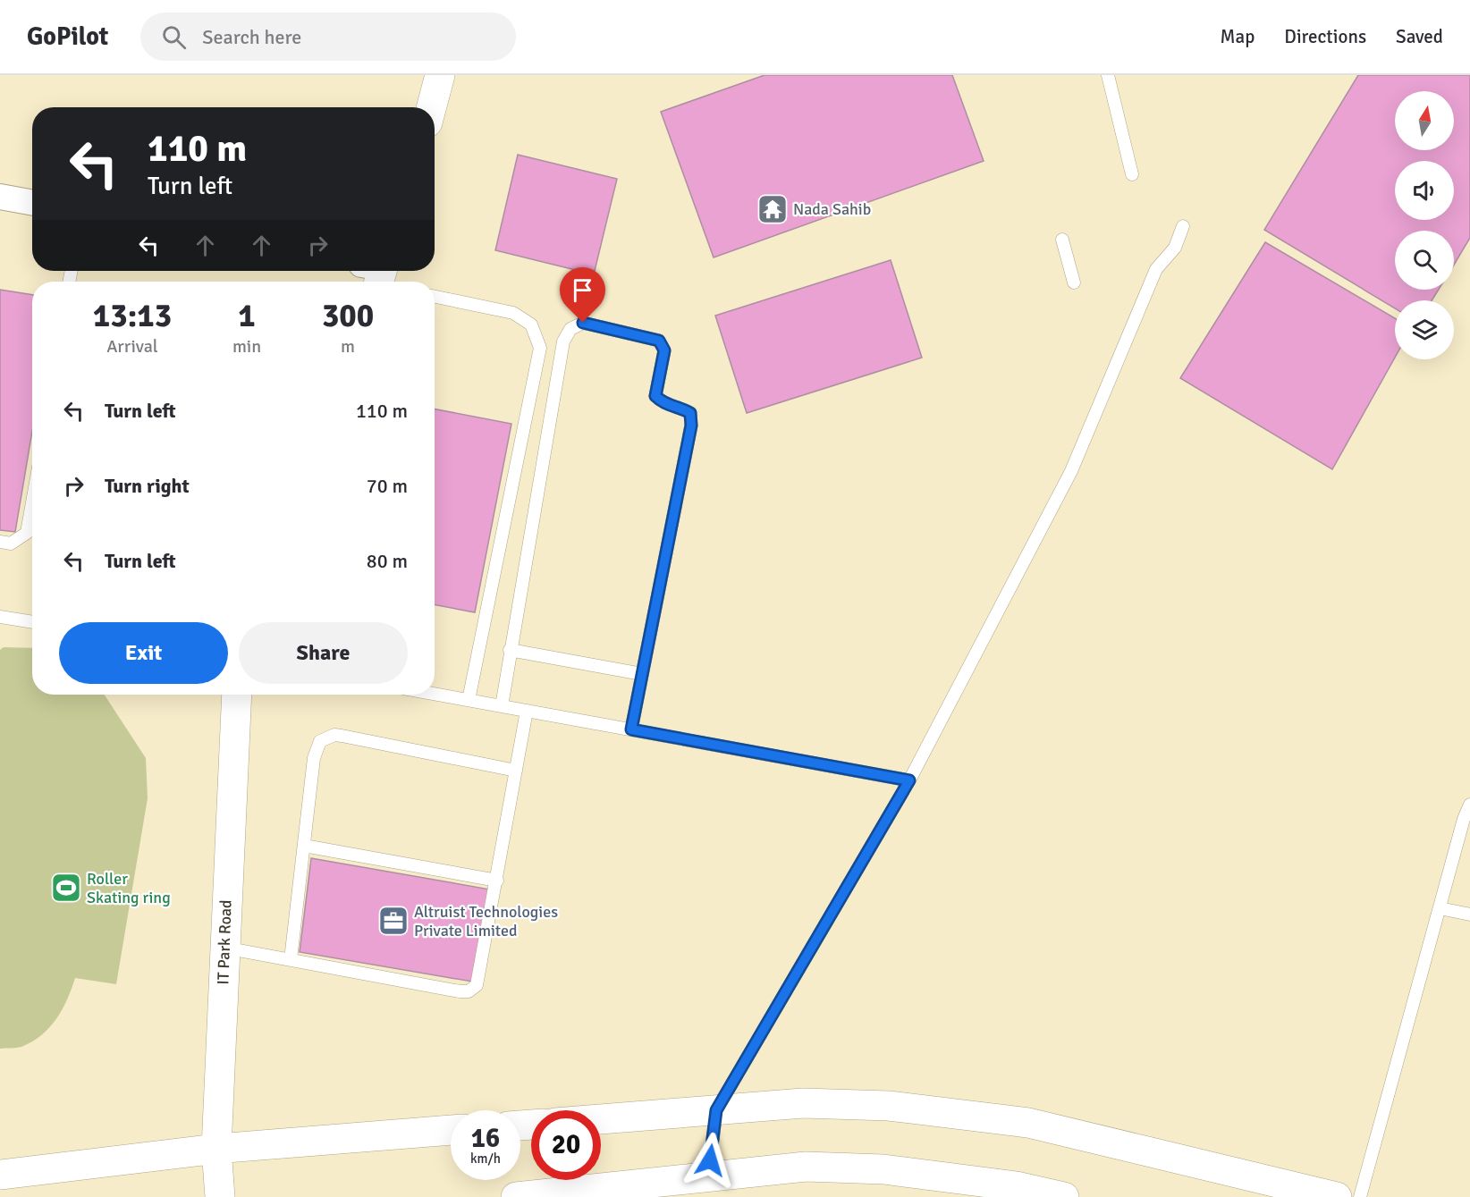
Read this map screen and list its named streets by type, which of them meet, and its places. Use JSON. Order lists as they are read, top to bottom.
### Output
{
  "streets": {
    "street": ["IT Park Road"]
  },
  "places": {
    "temple": ["Nada Sahib"],
    "sports": ["Roller Skating ring"],
    "office": ["Altruist Technologies Private Limited"]
  },
  "north": "top",
  "page": {
    "header": "GoPilot",
    "search": "Search here",
    "nav": ["Map", "Directions", "Saved"],
    "turn": ["110 m", "Turn left"],
    "eta": [
      "13:13",
      "Arrival",
      "1",
      "min",
      "300",
      "m"
    ],
    "list": [
      {
        "name": "Turn left",
        "value": "110 m"
      },
      {
        "name": "Turn right",
        "value": "70 m"
      },
      {
        "name": "Turn left",
        "value": "80 m"
      }
    ],
    "buttons": ["Exit", "Share"],
    "speed": "16 km/h",
    "limit": "20"
  }
}
